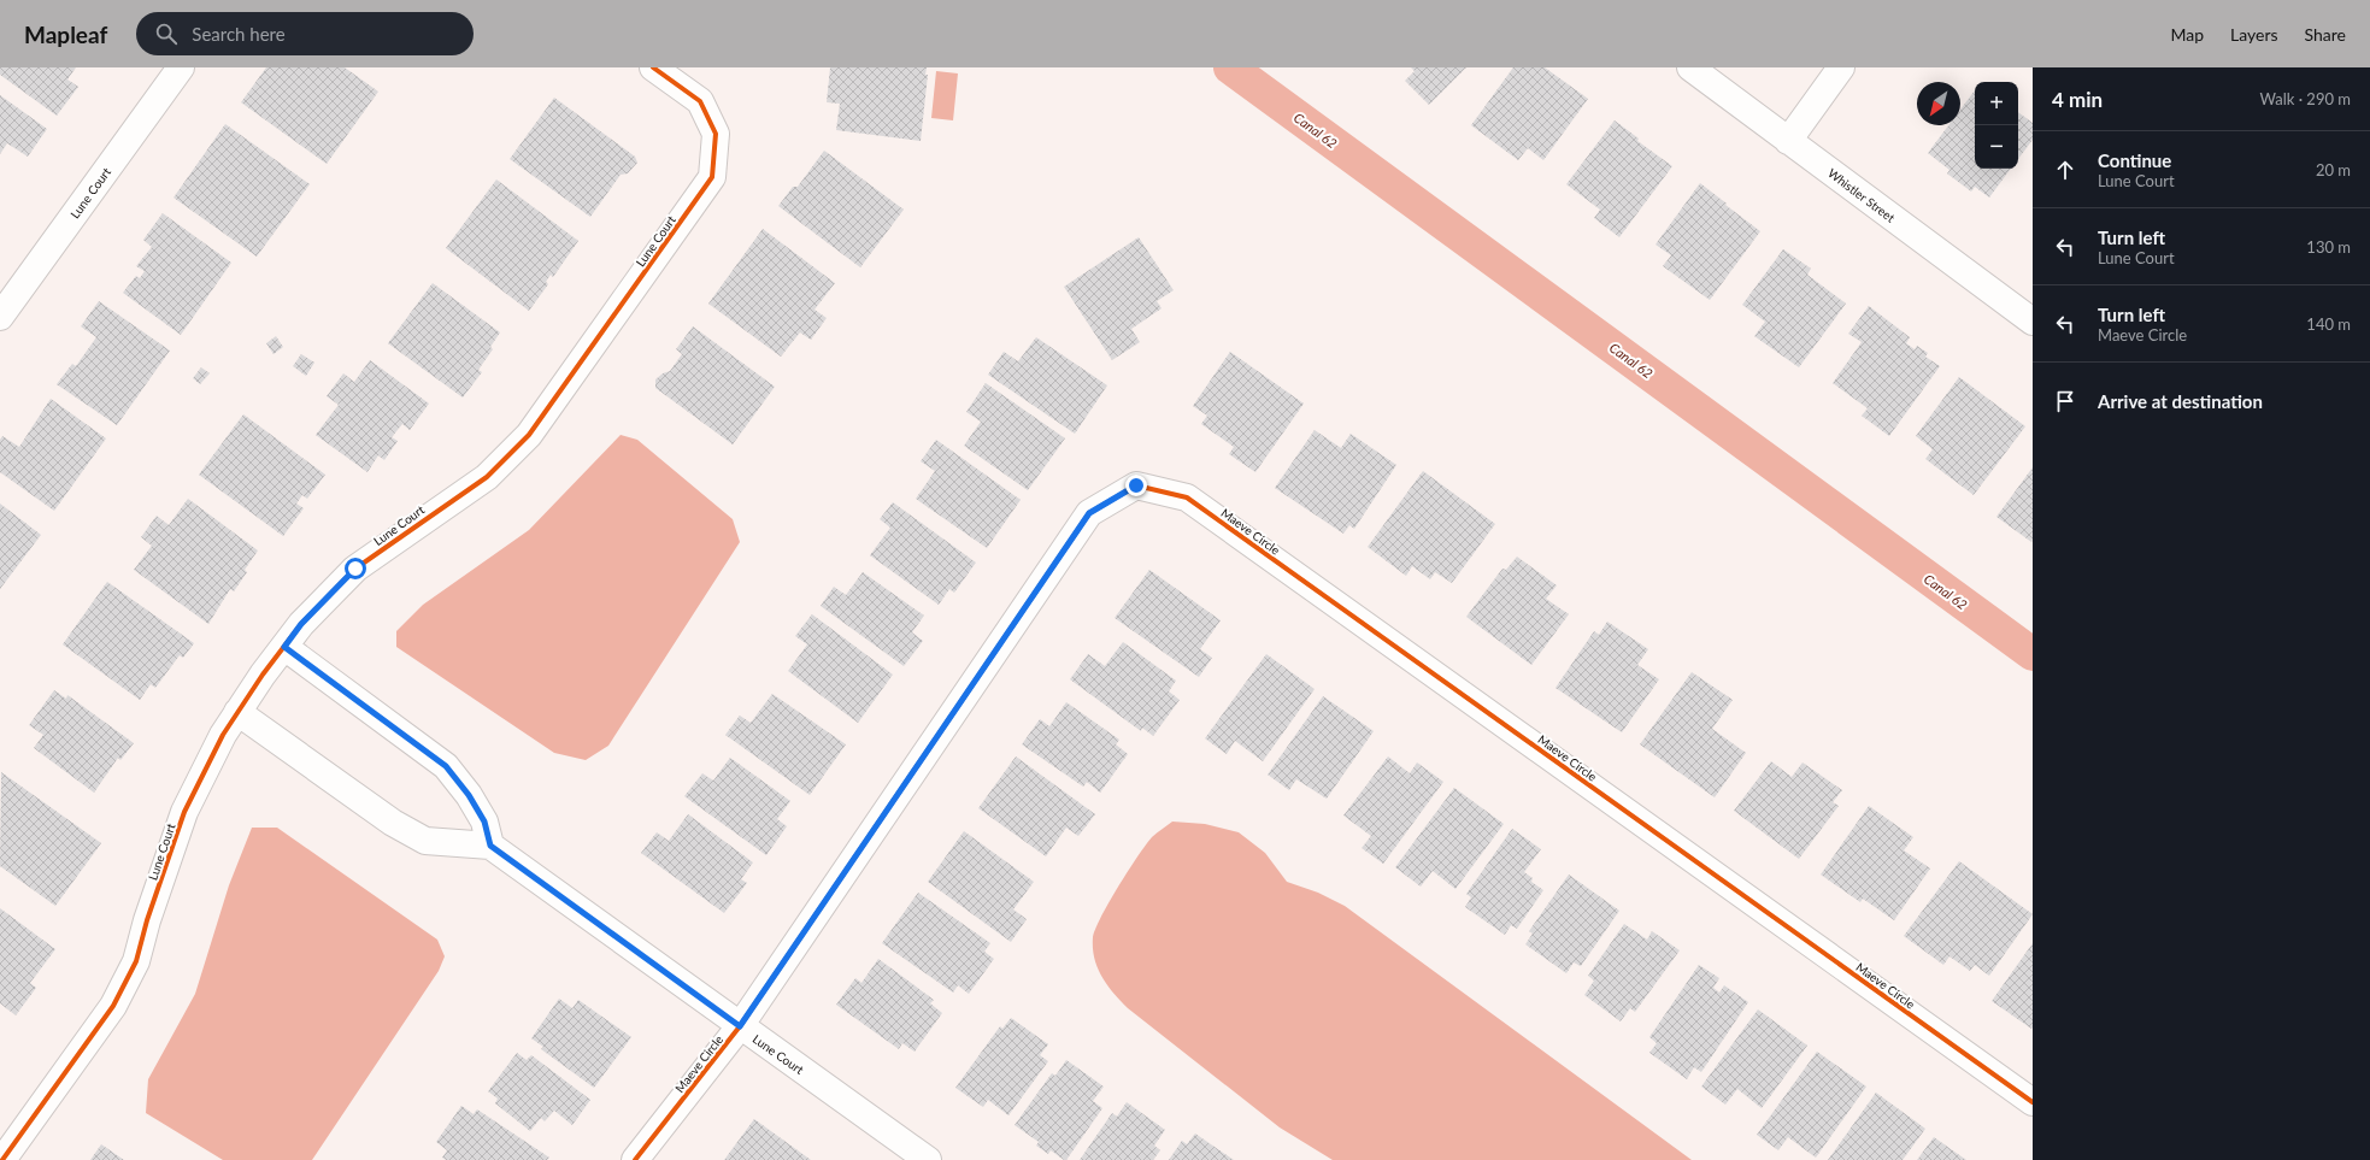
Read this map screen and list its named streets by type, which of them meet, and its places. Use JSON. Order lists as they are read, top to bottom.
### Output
{
  "streets": {
    "street": ["Lune Court", "Whistler Street", "Maeve Circle"]
  },
  "crossings": [
    ["Lune Court", "Maeve Circle"]
  ],
  "water": ["Canal 62"],
  "north": "bottom left",
  "page": {
    "header": "Mapleaf",
    "search": "Search here",
    "nav": ["Map", "Layers", "Share"],
    "heading": ["4 min", "Walk · 290 m"],
    "map_buttons": ["+", "−"],
    "list": [
      ["Continue", "Lune Court", "20 m"],
      ["Turn left", "Lune Court", "130 m"],
      ["Turn left", "Maeve Circle", "140 m"],
      "Arrive at destination"
    ]
  }
}
